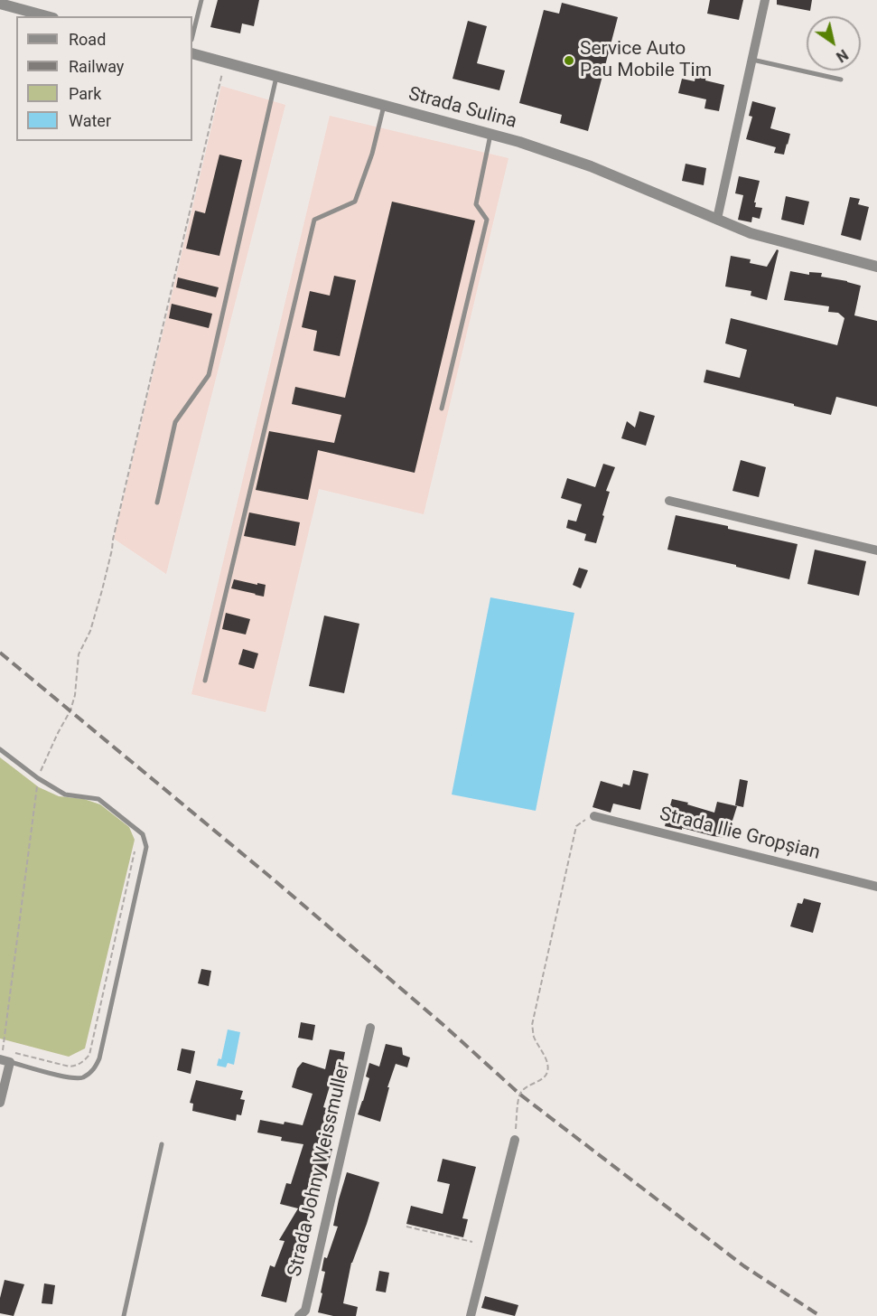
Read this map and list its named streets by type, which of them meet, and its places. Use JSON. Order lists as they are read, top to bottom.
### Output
{
  "streets": {
    "street": ["Strada Sulina", "Strada Ilie Gropșian", "Strada Johny Weissmuller"]
  },
  "places": ["Service Auto Pau Mobile Tim"],
  "legend": [
    "Road",
    "Railway",
    "Park",
    "Water"
  ],
  "north": "bottom right"
}
